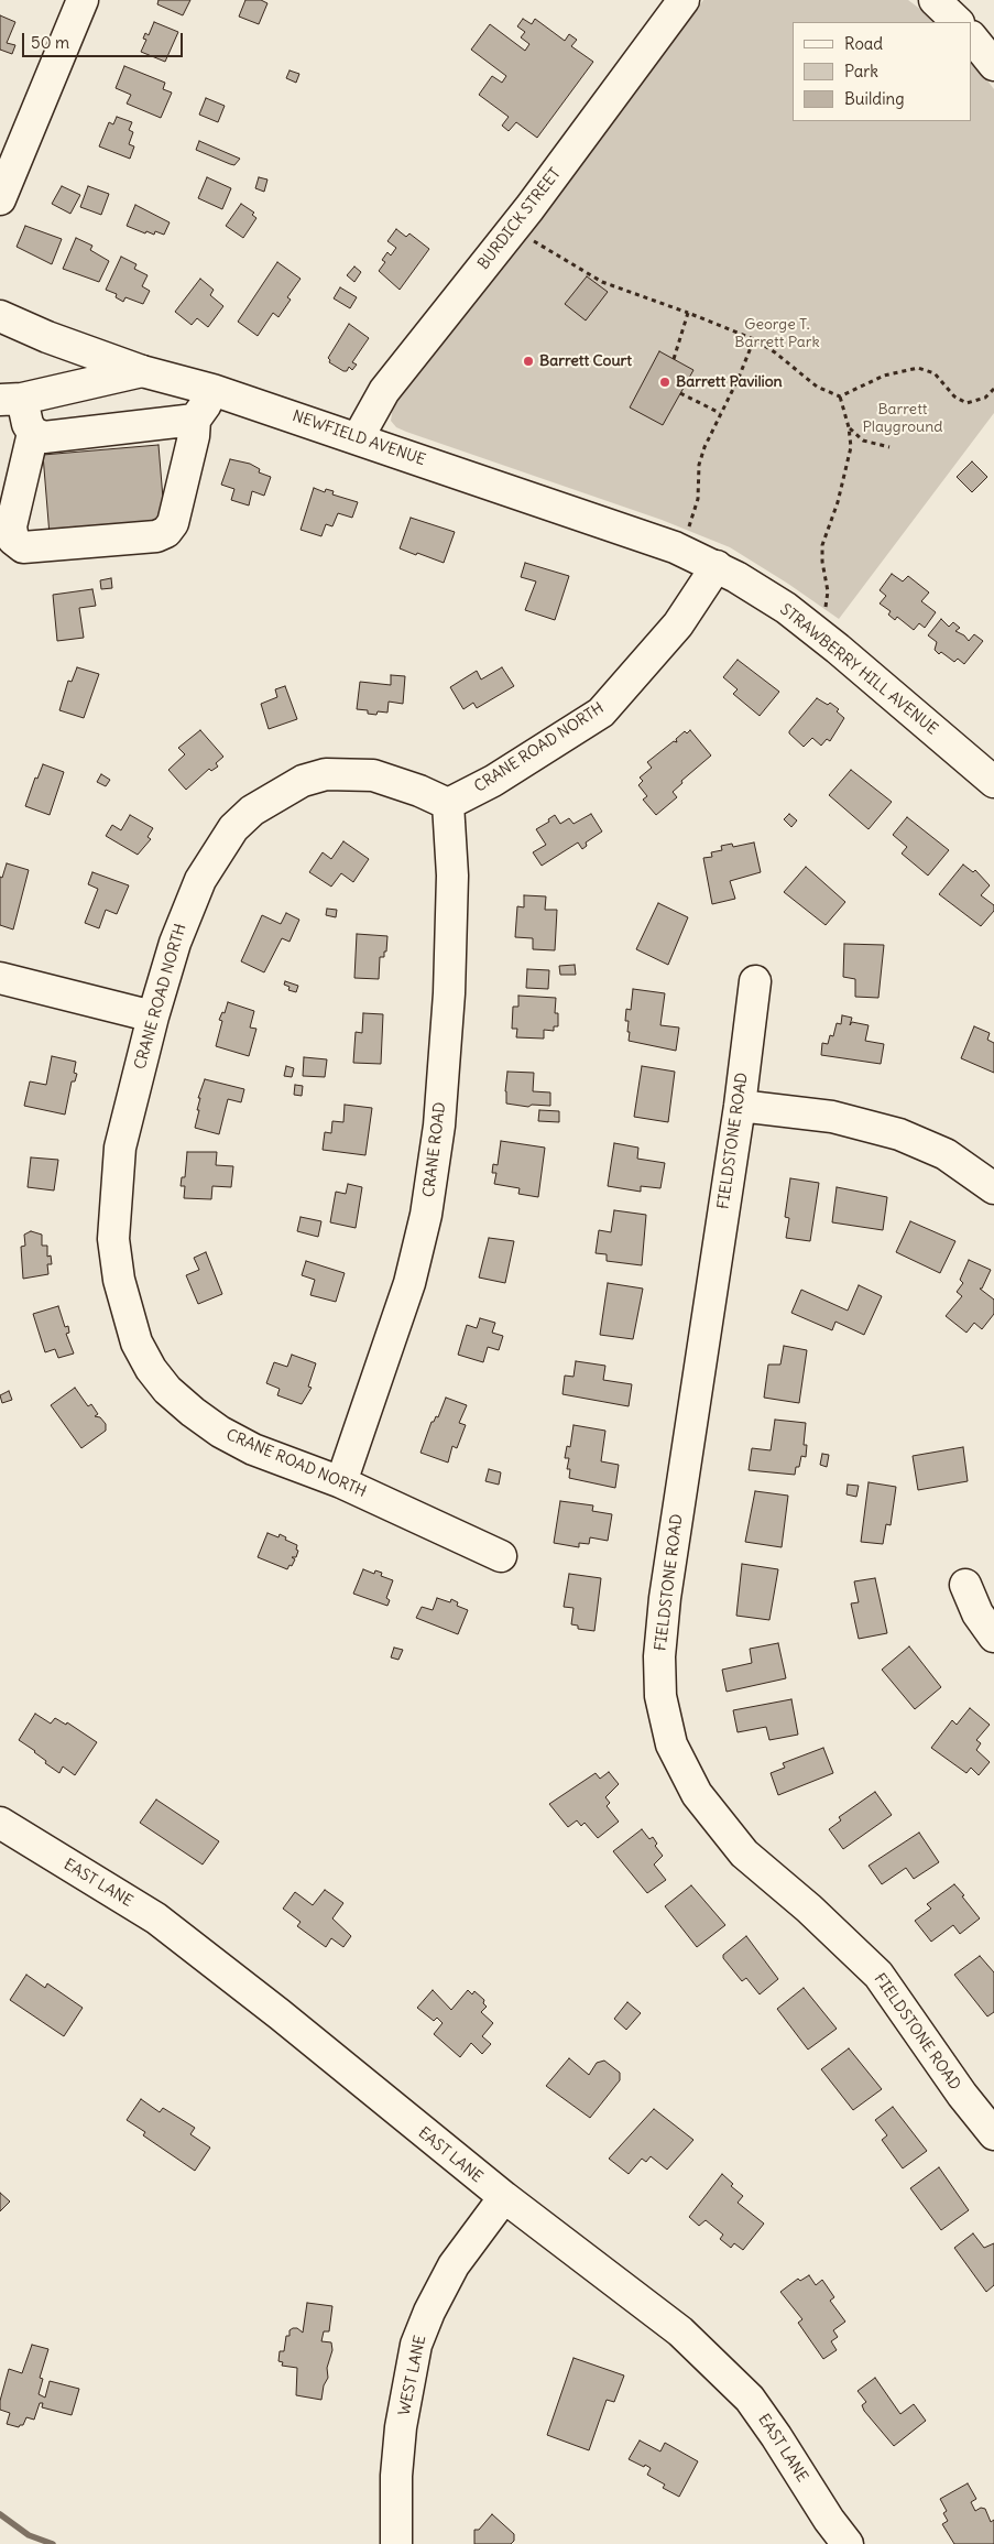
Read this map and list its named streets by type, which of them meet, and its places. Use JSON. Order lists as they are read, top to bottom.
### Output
{
  "streets": {
    "street": [
      "BURDICK STREET",
      "NEWFIELD AVENUE",
      "STRAWBERRY HILL AVENUE",
      "CRANE ROAD NORTH",
      "FIELDSTONE ROAD",
      "CRANE ROAD",
      "EAST LANE",
      "WEST LANE"
    ]
  },
  "crossings": [
    ["BURDICK STREET", "NEWFIELD AVENUE"],
    ["NEWFIELD AVENUE", "STRAWBERRY HILL AVENUE"],
    ["NEWFIELD AVENUE", "CRANE ROAD NORTH"],
    ["STRAWBERRY HILL AVENUE", "CRANE ROAD NORTH"],
    ["CRANE ROAD NORTH", "CRANE ROAD"],
    ["EAST LANE", "WEST LANE"]
  ],
  "parks": ["George T. Barrett Park", "Barrett Playground"],
  "places": ["Barrett Court", "Barrett Pavilion"],
  "legend": ["Road", "Park", "Building"],
  "scale_bar": "50 m"
}
